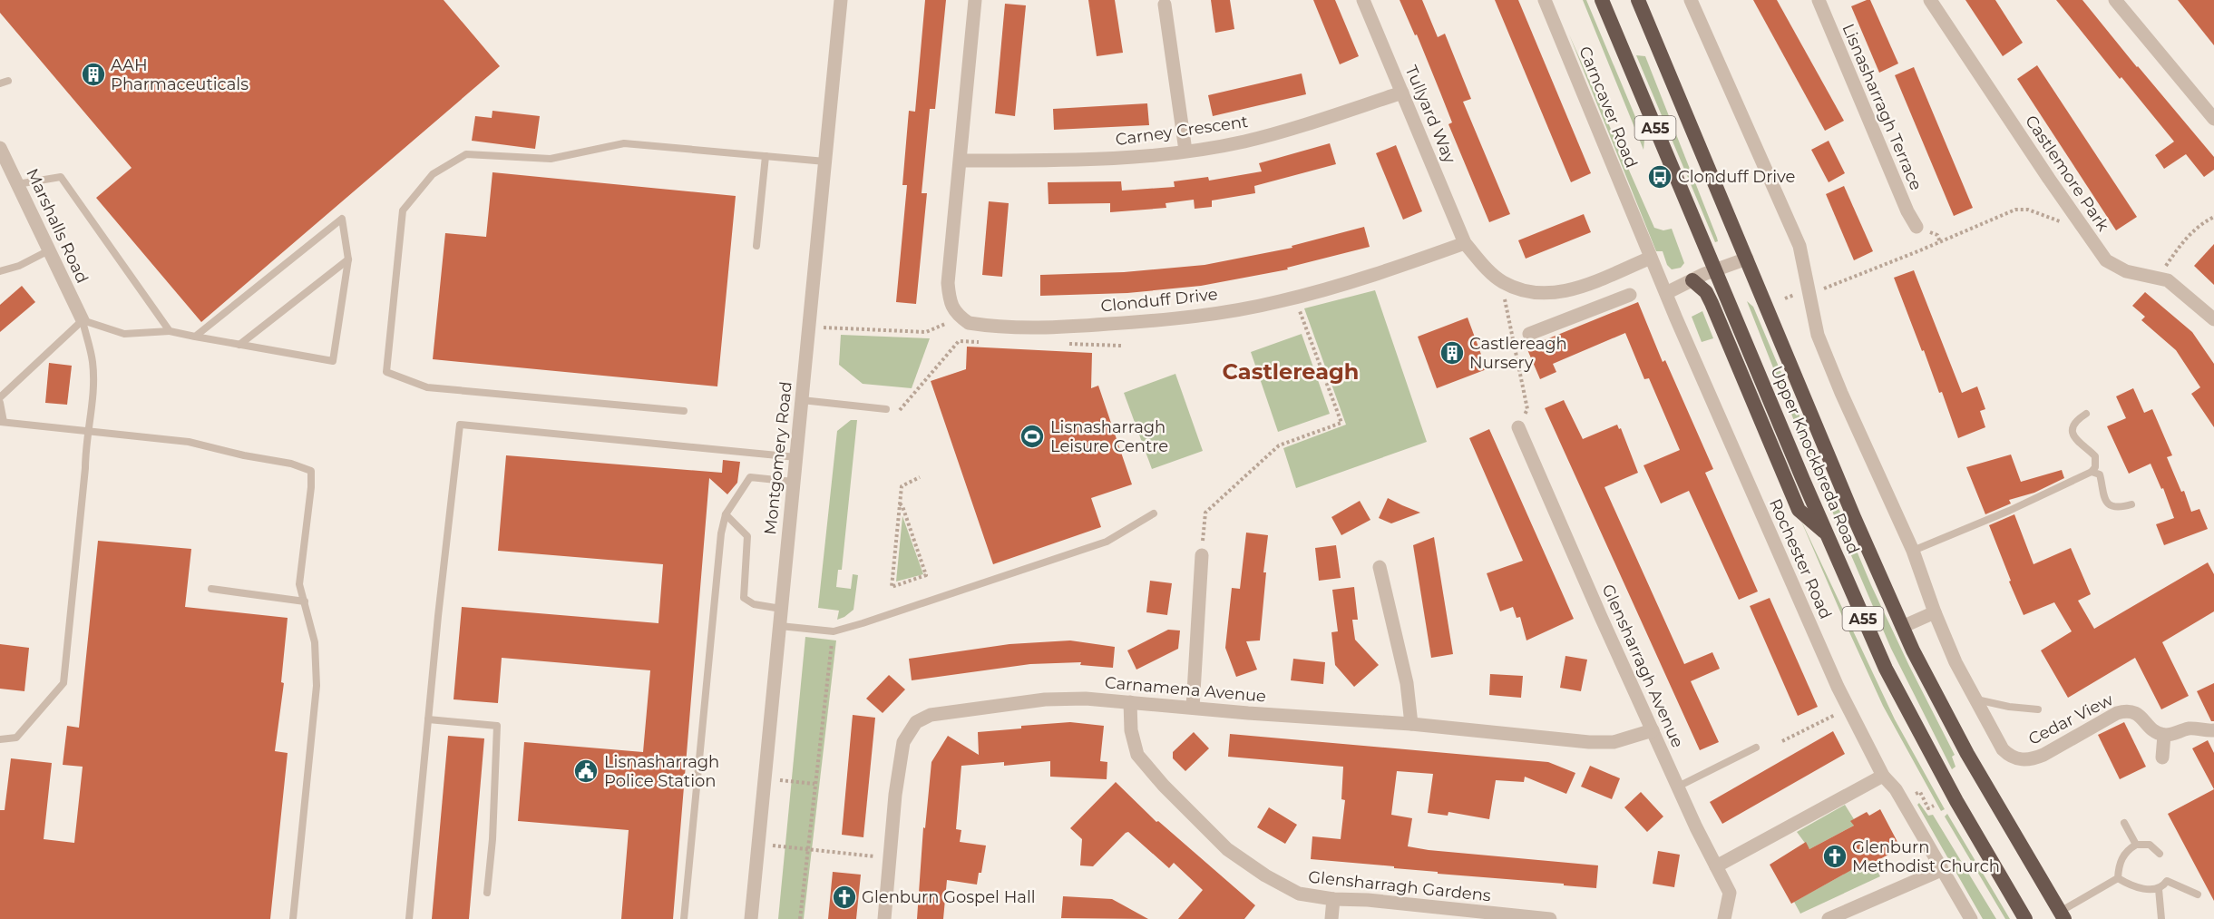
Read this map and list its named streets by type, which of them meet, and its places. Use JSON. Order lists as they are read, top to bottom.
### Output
{
  "streets": {
    "highway": ["A55", "Upper Knockbreda Road"],
    "street": [
      "Carncaver Road",
      "Lisnasharragh Terrace",
      "Tullyard Way",
      "Carney Crescent",
      "Castlemore Park",
      "Marshalls Road",
      "Clonduff Drive",
      "Montgomery Road",
      "Rochester Road",
      "Glensharragh Avenue",
      "Carnamena Avenue",
      "Cedar View",
      "Glensharragh Gardens"
    ]
  },
  "crossings": [
    ["Carncaver Road", "Rochester Road"],
    ["Tullyard Way", "Carney Crescent"],
    ["Tullyard Way", "Clonduff Drive"],
    ["Glensharragh Avenue", "Carnamena Avenue"],
    ["Carnamena Avenue", "Glensharragh Gardens"]
  ],
  "districts": ["Castlereagh"],
  "places": {
    "building": ["AAH Pharmaceuticals", "Castlereagh Nursery"],
    "bus stop": ["Clonduff Drive"],
    "sports": ["Lisnasharragh Leisure Centre"],
    "public building": ["Lisnasharragh Police Station"],
    "church": ["Glenburn Methodist Church", "Glenburn Gospel Hall"]
  }
}
